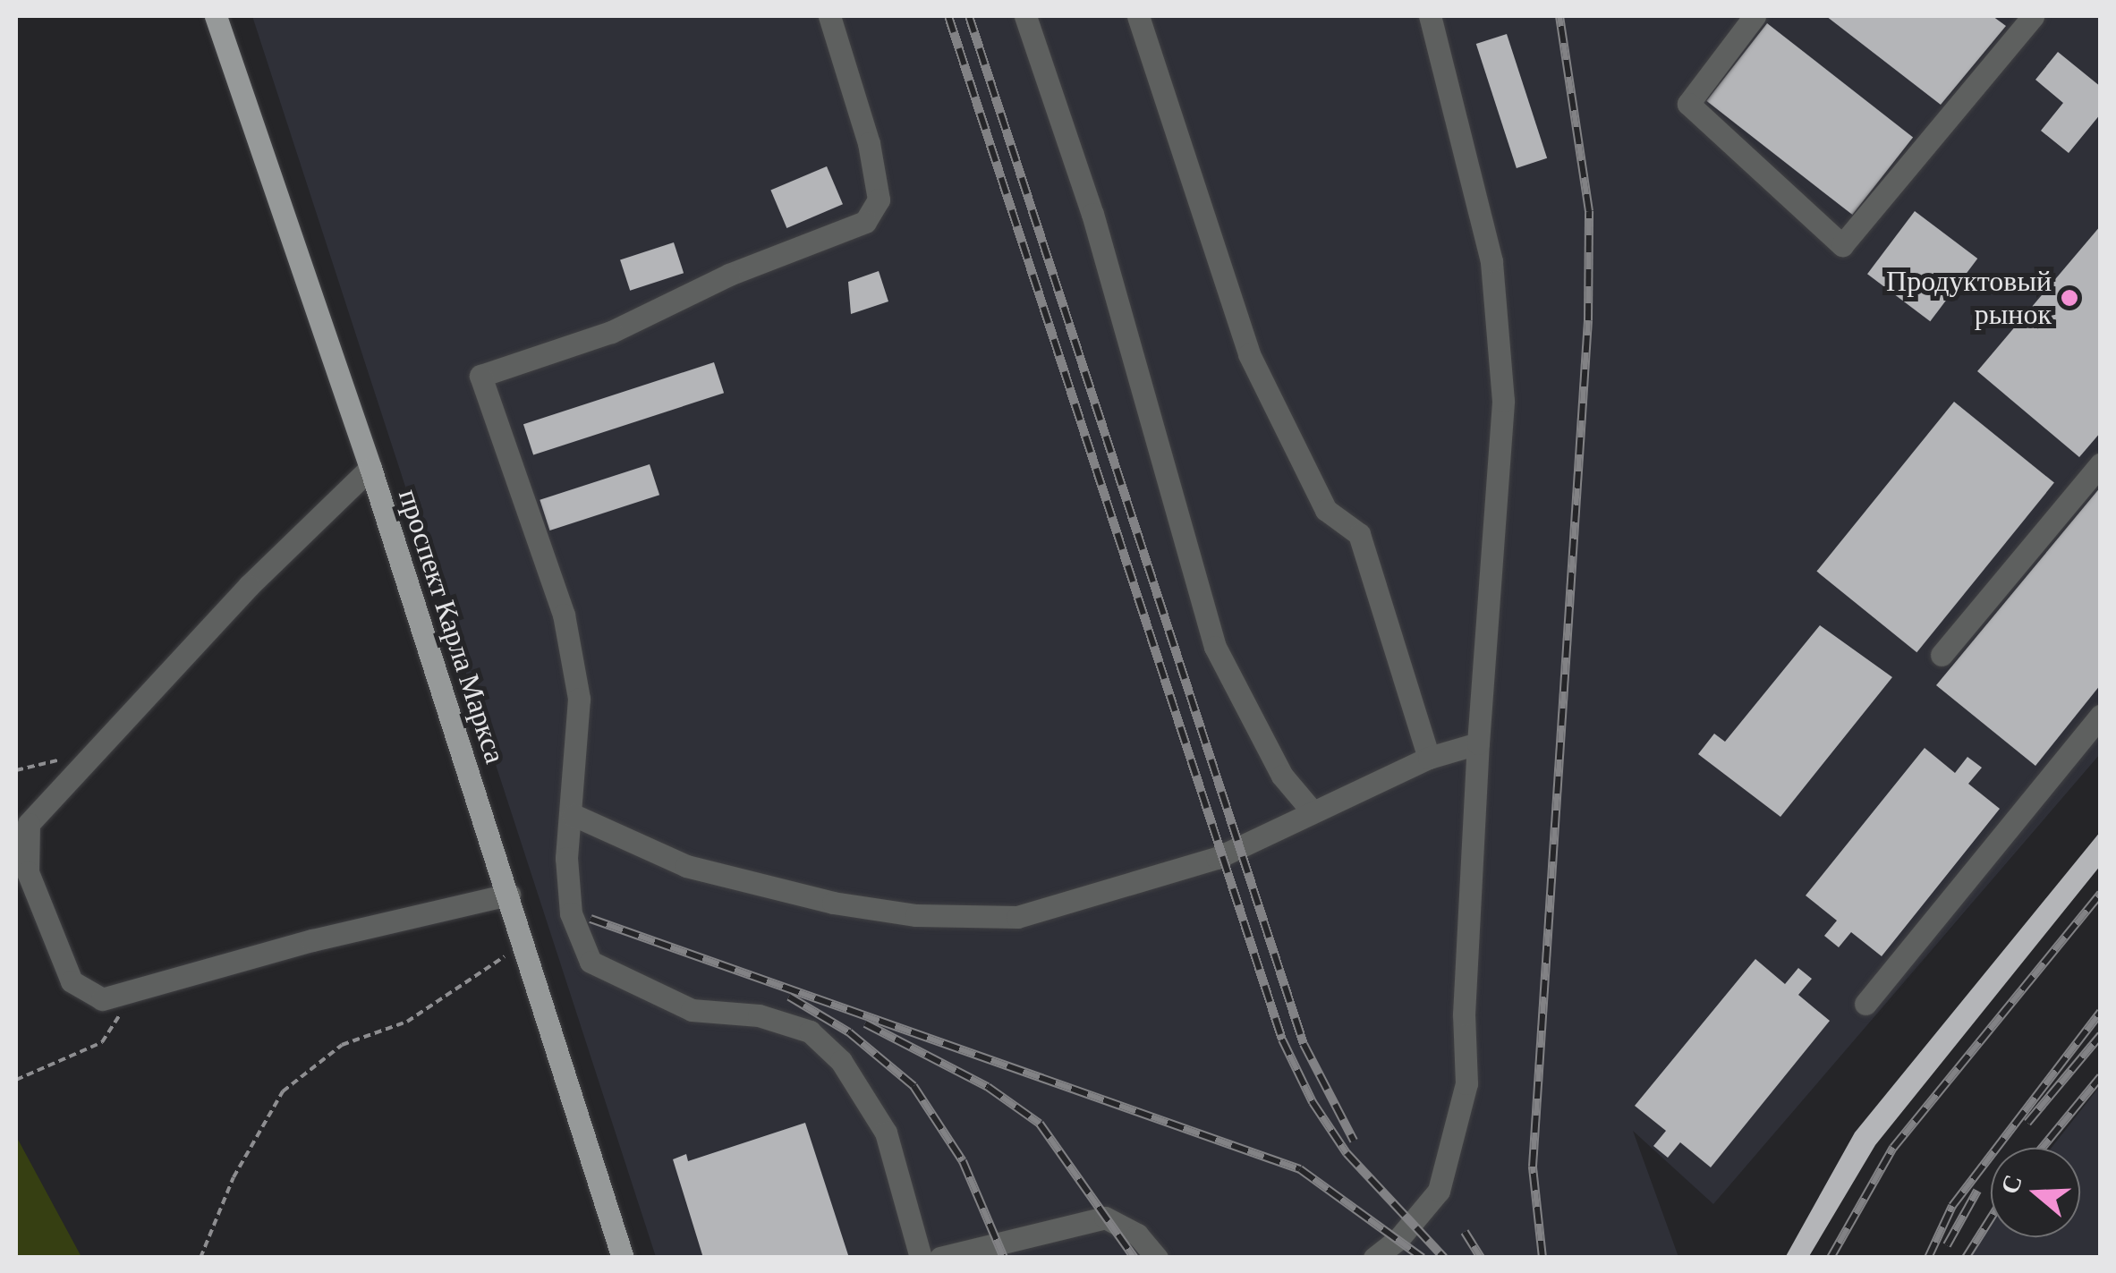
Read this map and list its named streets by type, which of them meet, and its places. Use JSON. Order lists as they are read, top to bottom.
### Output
{
  "streets": {
    "main road": ["проспект Карла Маркса"]
  },
  "places": ["Продуктовый рынок"],
  "north": "left"
}
